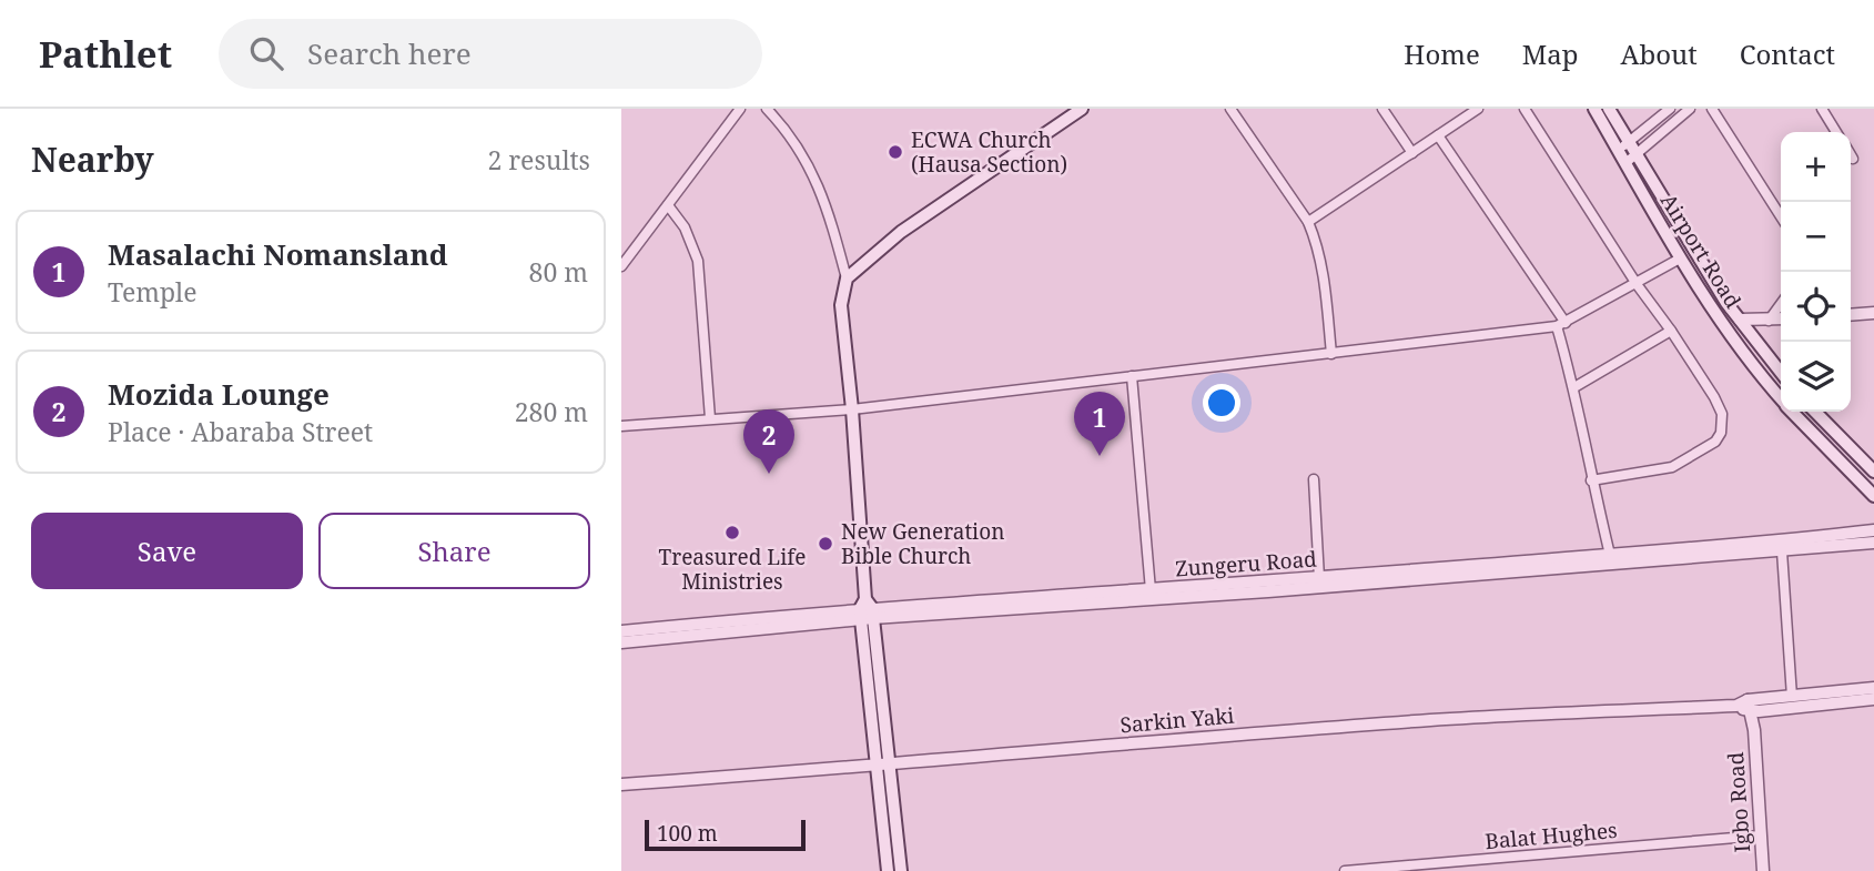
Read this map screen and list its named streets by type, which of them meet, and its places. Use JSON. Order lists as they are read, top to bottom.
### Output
{
  "streets": {
    "main road": ["Airport Road"],
    "street": [
      "Zungeru Road",
      "Sarkin Yaki",
      "Igbo Road",
      "Balat Hughes"
    ]
  },
  "crossings": [
    ["Sarkin Yaki", "Igbo Road"],
    ["Igbo Road", "Balat Hughes"]
  ],
  "places": ["ECWA Church (Hausa Section)", "Treasured Life Ministries", "New Generation Bible Church"],
  "scale_bar": "100 m",
  "page": {
    "header": "Pathlet",
    "search": "Search here",
    "nav": [
      "Home",
      "Map",
      "About",
      "Contact"
    ],
    "heading": ["Nearby", "2 results"],
    "map_buttons": ["+", "−"],
    "list": [
      {
        "mark": "1",
        "name": "Masalachi Nomansland",
        "note": "Temple",
        "value": "80 m"
      },
      {
        "mark": "2",
        "name": "Mozida Lounge",
        "note": "Place · Abaraba Street",
        "value": "280 m"
      }
    ],
    "pins": ["1", "2"],
    "buttons": ["Save", "Share"],
    "scale": "100 m"
  }
}
